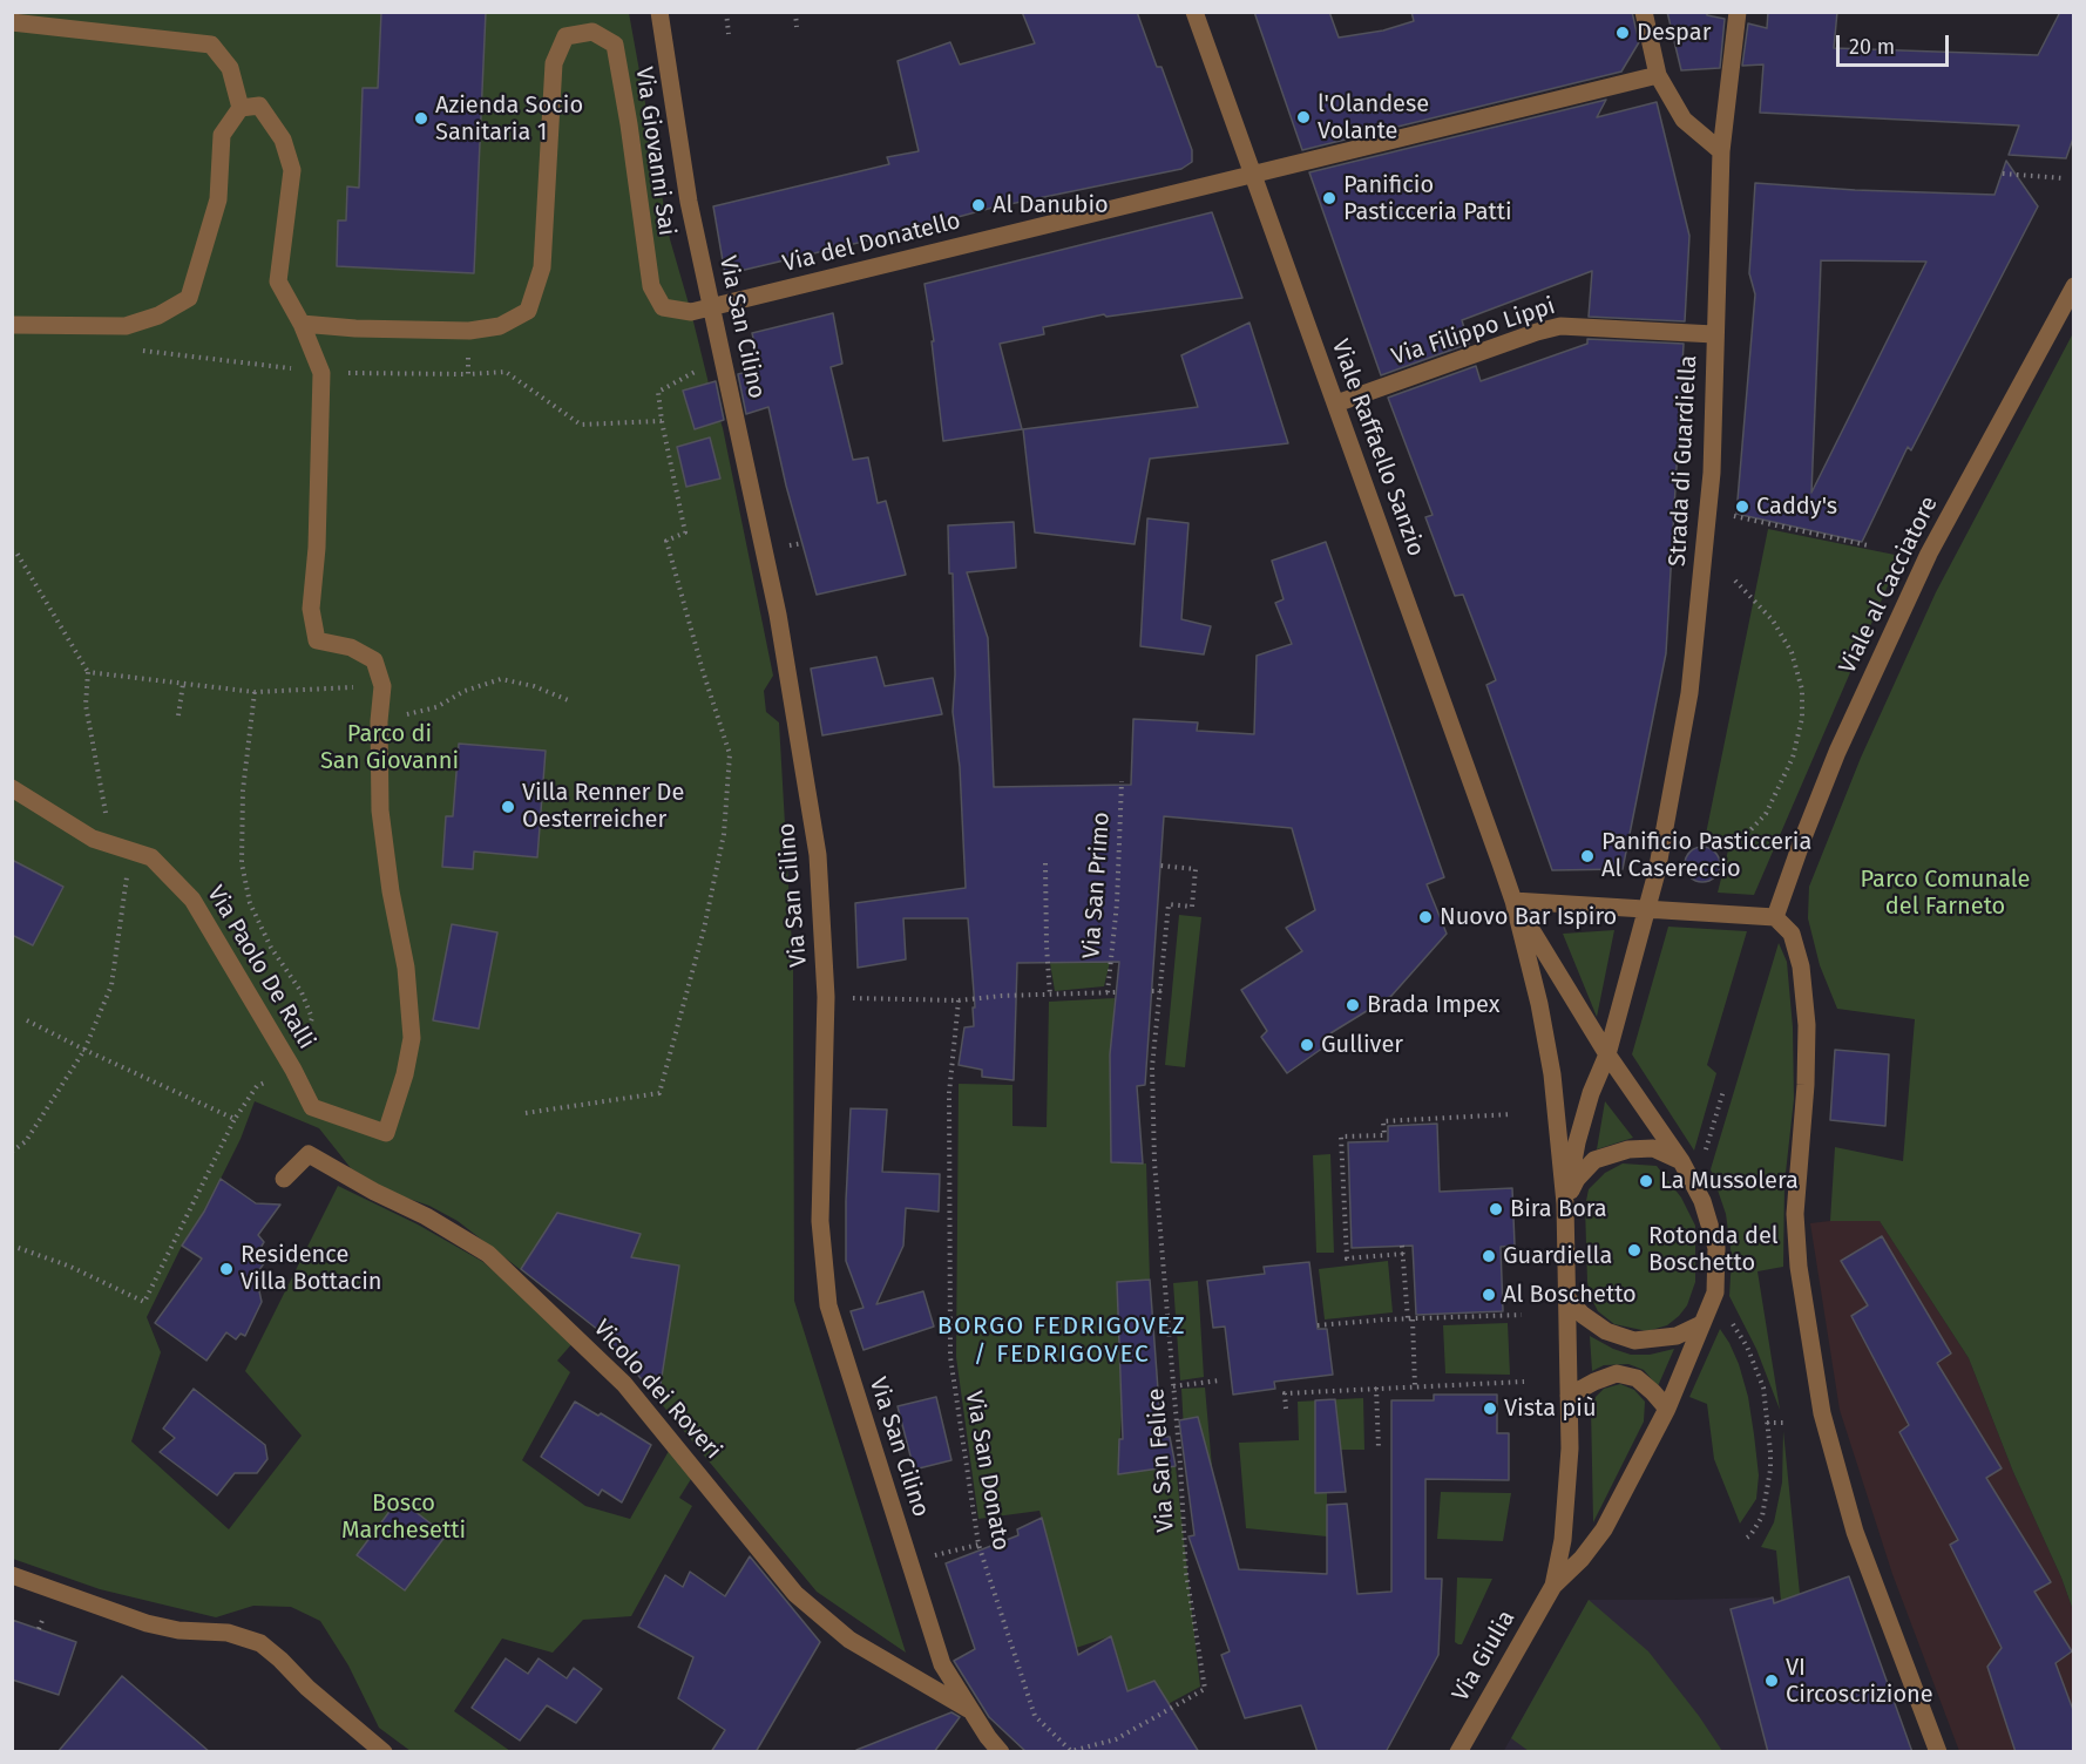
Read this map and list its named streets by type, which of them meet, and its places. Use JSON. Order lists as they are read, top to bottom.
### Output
{
  "streets": {
    "street": [
      "Via Giovanni Sai",
      "Via del Donatello",
      "Via San Cilino",
      "Via Filippo Lippi",
      "Viale Raffaello Sanzio",
      "Strada di Guardiella",
      "Viale al Cacciatore",
      "Via Paolo De Ralli",
      "Vicolo dei Roveri",
      "Via Giulia"
    ],
    "path": ["Via San Primo", "Via San Felice", "Via San Donato"]
  },
  "crossings": [
    ["Via Giovanni Sai", "Via del Donatello"],
    ["Via Giovanni Sai", "Via San Cilino"],
    ["Via del Donatello", "Via San Cilino"],
    ["Via del Donatello", "Viale Raffaello Sanzio"],
    ["Via San Cilino", "Via San Primo"],
    ["Via San Cilino", "Vicolo dei Roveri"],
    ["Via Filippo Lippi", "Viale Raffaello Sanzio"],
    ["Via Filippo Lippi", "Strada di Guardiella"],
    ["Via San Primo", "Via San Donato"],
    ["Via San Felice", "Via San Donato"]
  ],
  "districts": ["BORGO FEDRIGOVEZ / FEDRIGOVEC"],
  "parks": ["Parco di San Giovanni", "Parco Comunale del Farneto", "Bosco Marchesetti"],
  "places": [
    "Despar",
    "l'Olandese Volante",
    "Azienda Socio Sanitaria 1",
    "Panificio Pasticceria Patti",
    "Al Danubio",
    "Caddy's",
    "Villa Renner De Oesterreicher",
    "Panificio Pasticceria Al Casereccio",
    "Nuovo Bar Ispiro",
    "Brada Impex",
    "Gulliver",
    "La Mussolera",
    "Bira Bora",
    "Rotonda del Boschetto",
    "Guardiella",
    "Residence Villa Bottacin",
    "Al Boschetto",
    "Vista più",
    "VI Circoscrizione"
  ],
  "scale_bar": "20 m"
}
